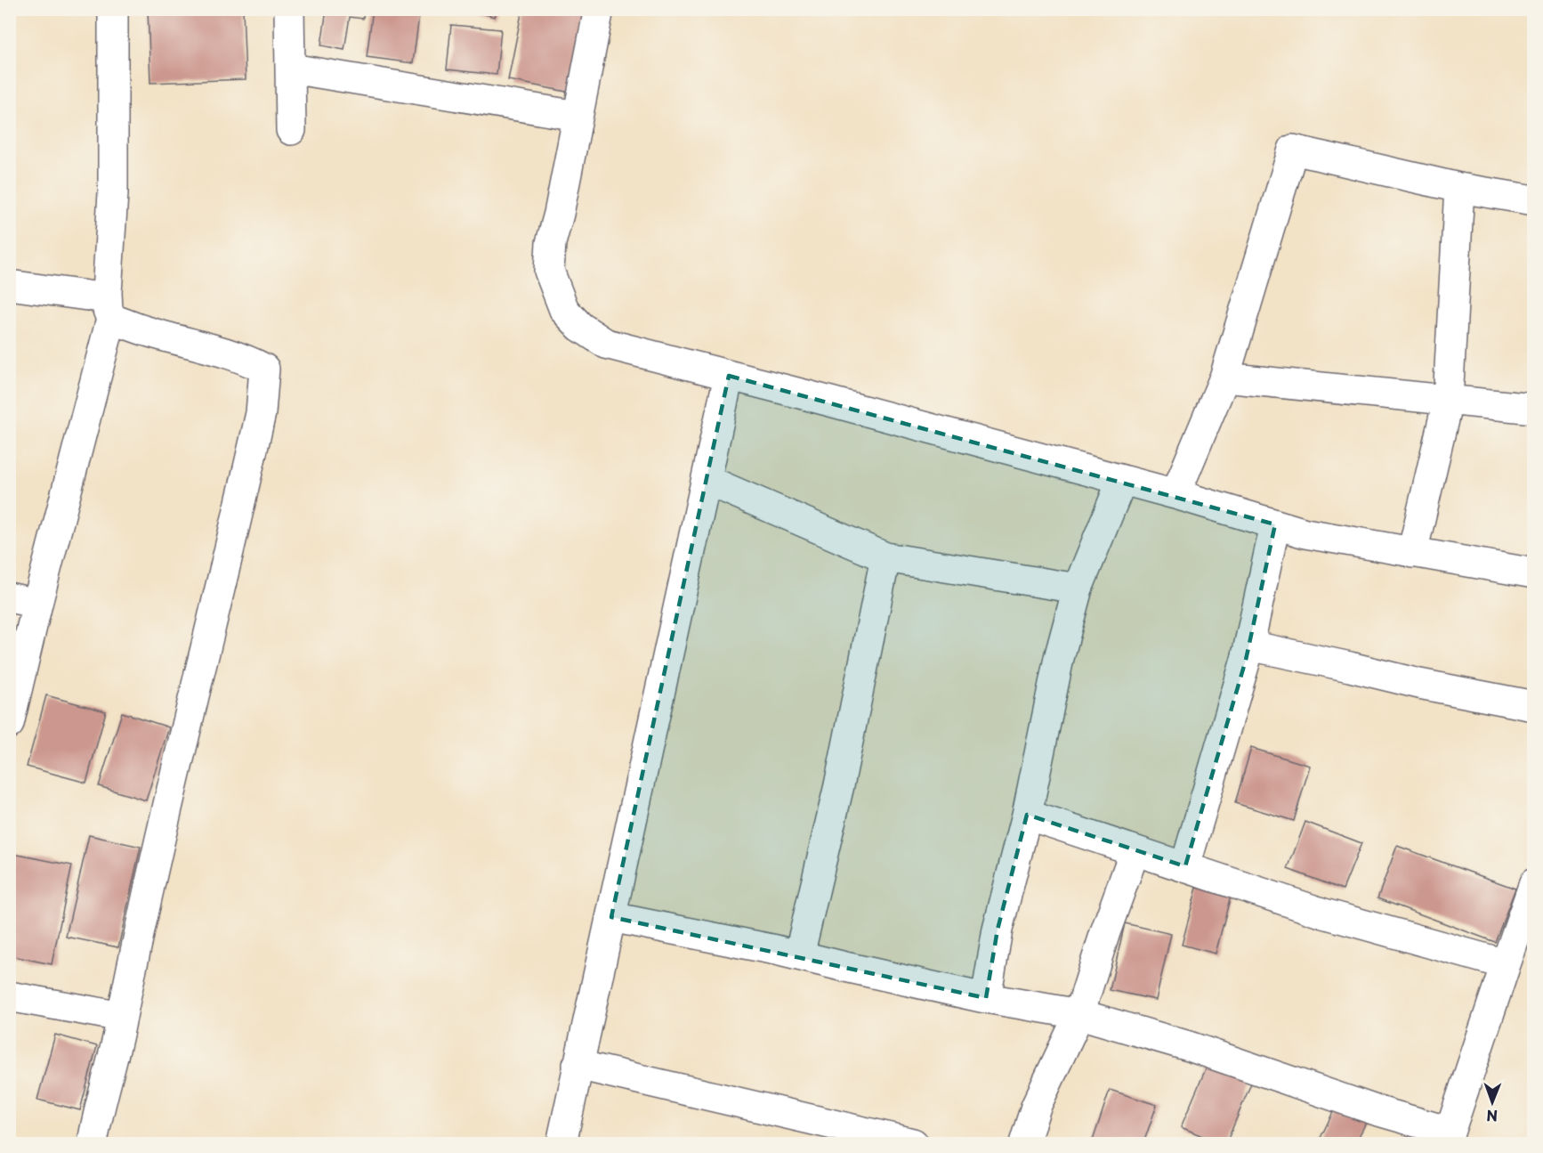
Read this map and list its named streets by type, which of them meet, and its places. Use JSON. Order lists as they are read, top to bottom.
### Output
{
  "north": "bottom"
}
